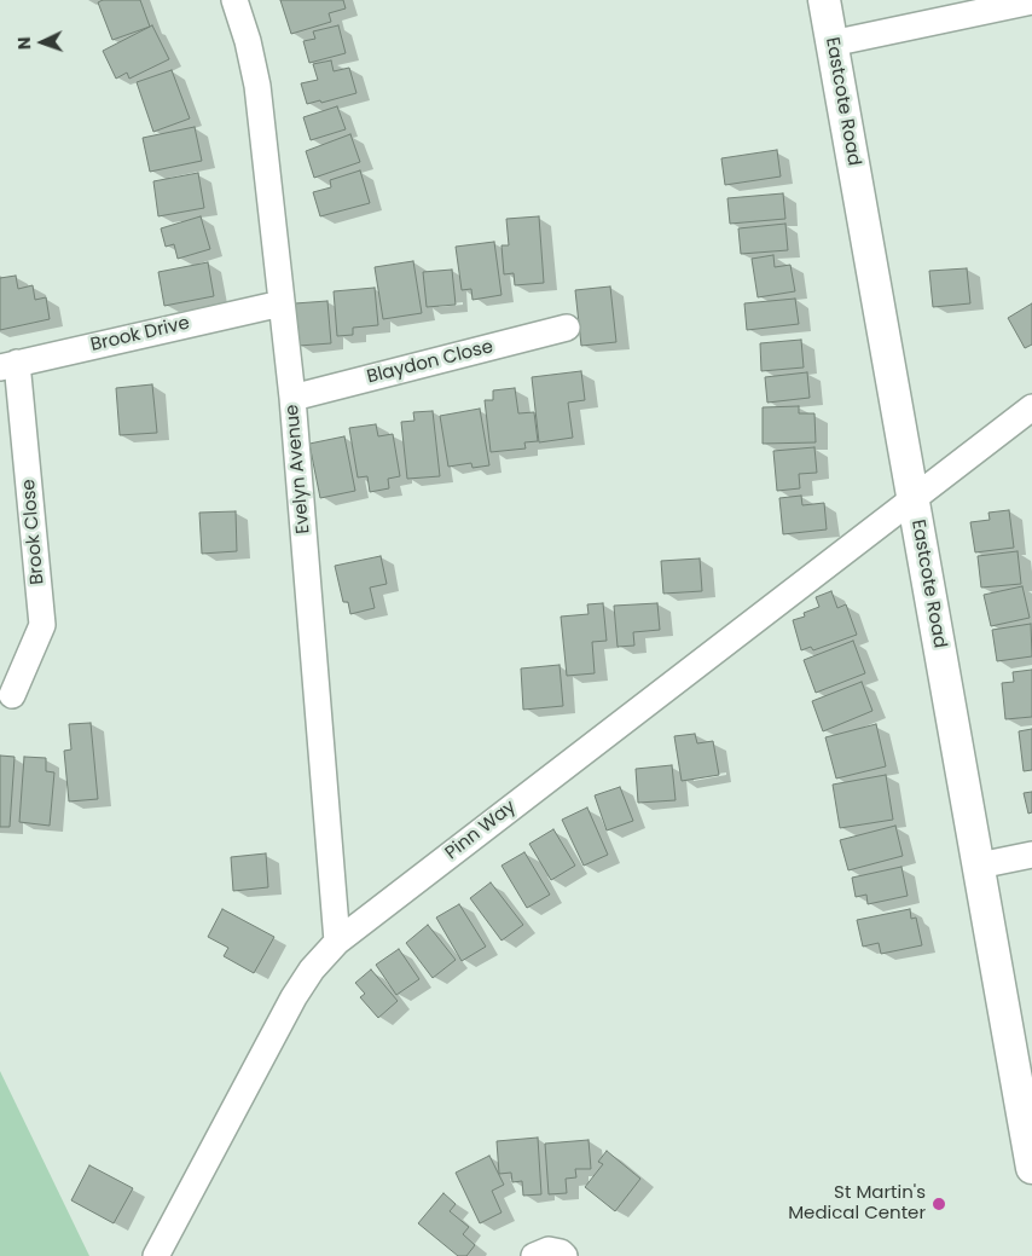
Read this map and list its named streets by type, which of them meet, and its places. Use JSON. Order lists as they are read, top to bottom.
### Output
{
  "streets": {
    "main road": ["Eastcote Road"],
    "street": [
      "Brook Drive",
      "Blaydon Close",
      "Evelyn Avenue",
      "Brook Close",
      "Pinn Way"
    ]
  },
  "crossings": [
    ["Eastcote Road", "Pinn Way"],
    ["Brook Drive", "Evelyn Avenue"],
    ["Brook Drive", "Brook Close"],
    ["Blaydon Close", "Evelyn Avenue"],
    ["Evelyn Avenue", "Pinn Way"]
  ],
  "places": ["St Martin's Medical Center"],
  "north": "left"
}
